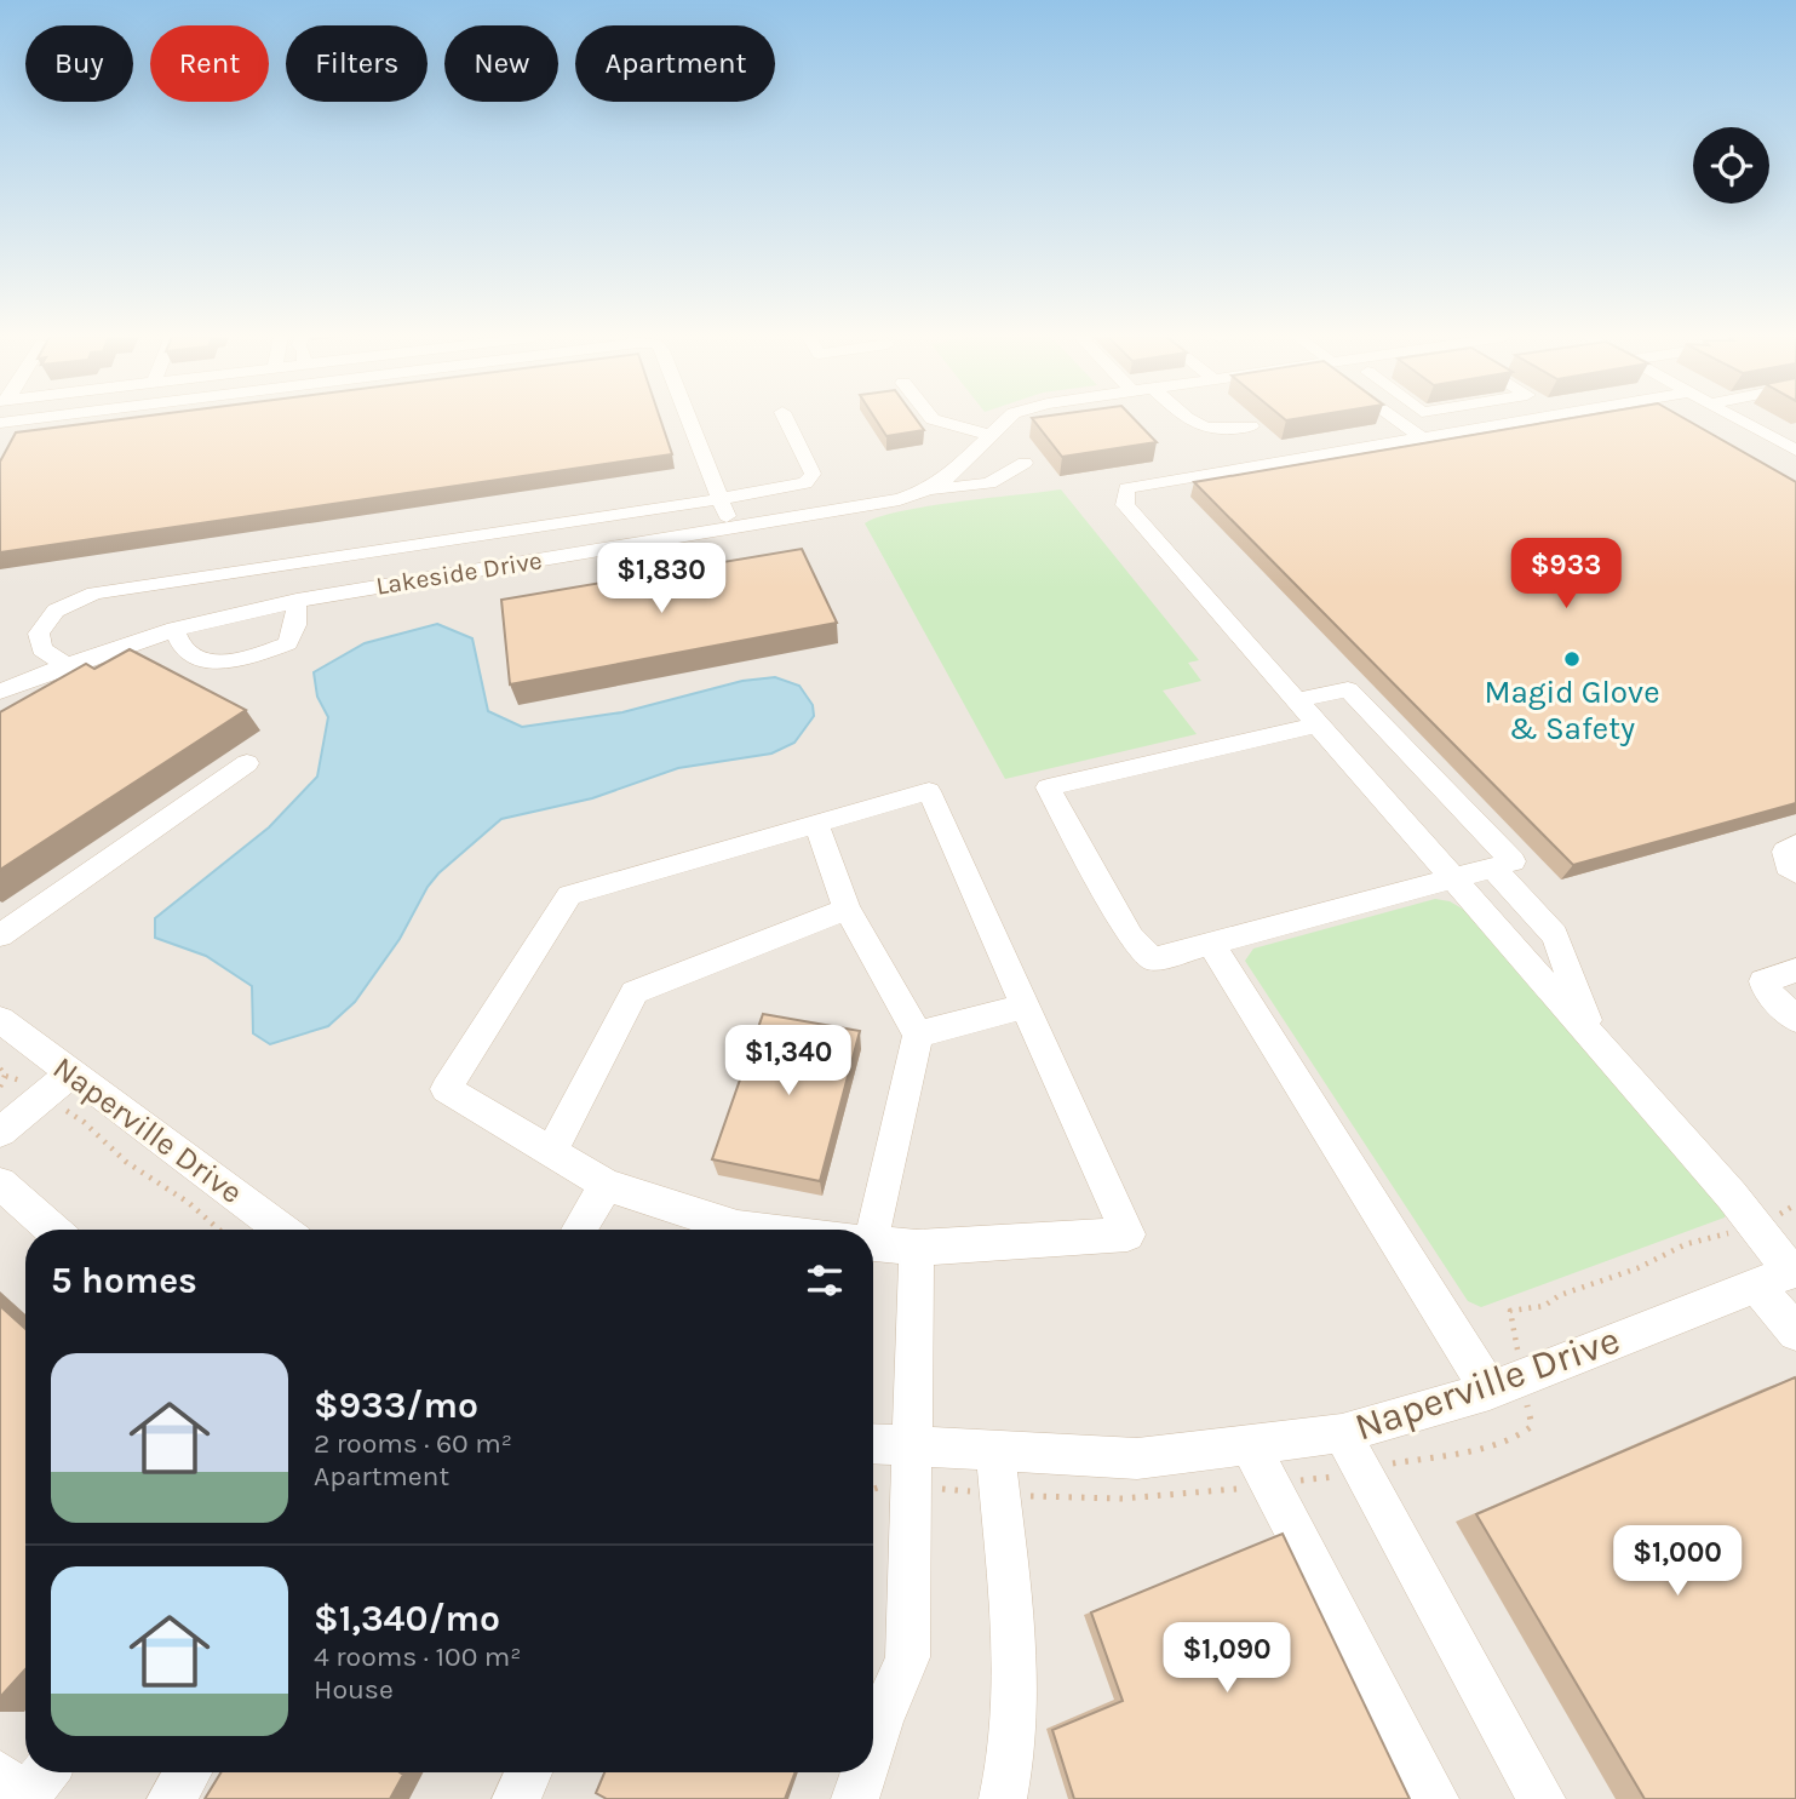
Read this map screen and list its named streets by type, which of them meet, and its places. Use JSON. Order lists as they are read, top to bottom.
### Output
{
  "streets": {
    "street": ["Lakeside Drive", "Naperville Drive"]
  },
  "places": ["Magid Glove & Safety"],
  "page": {
    "chip": [
      "Buy",
      "Rent",
      "Filters",
      "New",
      "Apartment"
    ],
    "price": [
      "$933",
      "$1,830",
      "$1,340",
      "$1,000",
      "$1,090"
    ],
    "heading": "5 homes",
    "list": [
      {
        "name": "$933/mo",
        "note": "2 rooms · 60 m² · Apartment"
      },
      {
        "name": "$1,340/mo",
        "note": "4 rooms · 100 m² · House"
      }
    ]
  }
}
